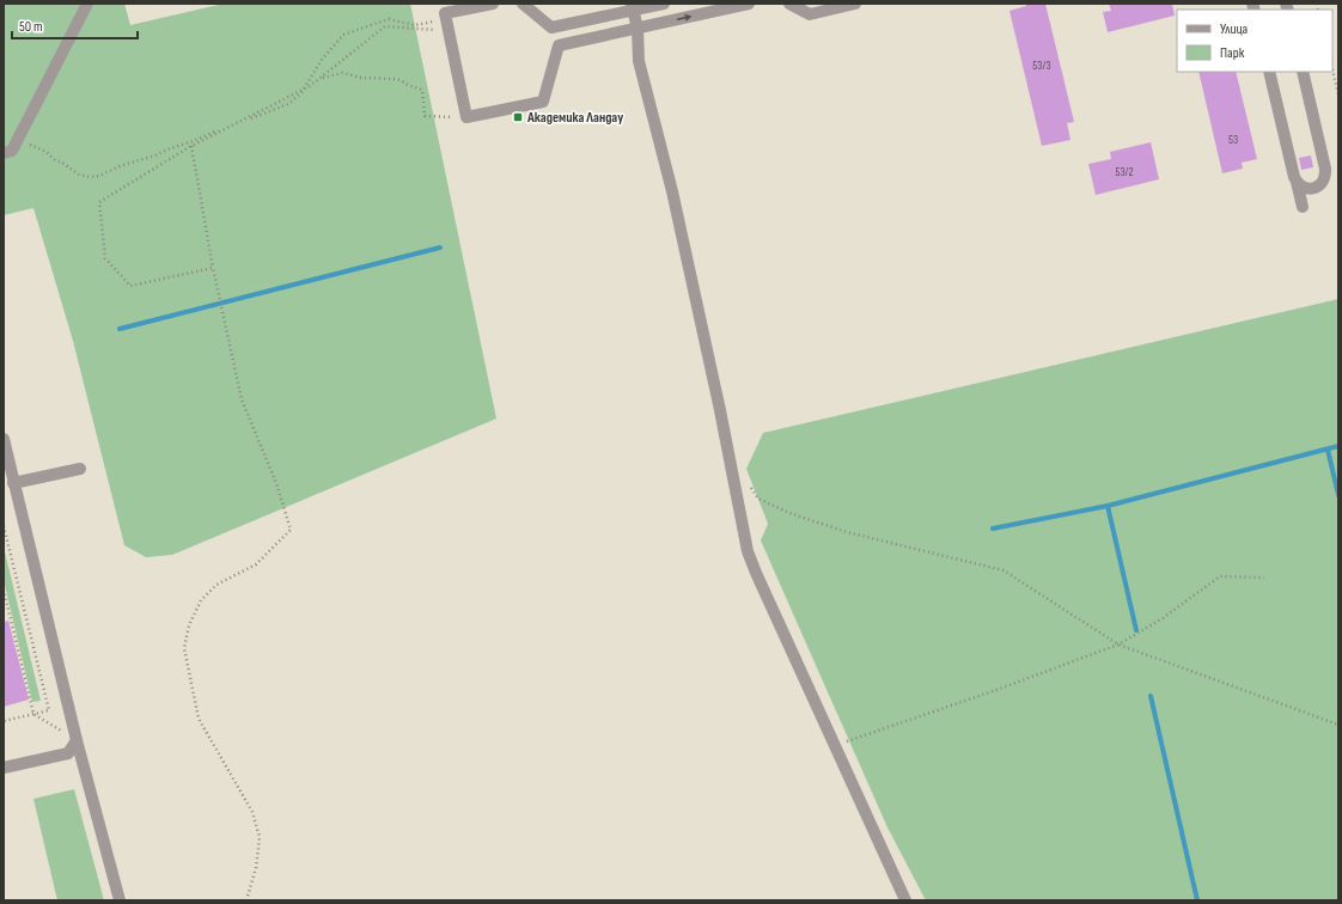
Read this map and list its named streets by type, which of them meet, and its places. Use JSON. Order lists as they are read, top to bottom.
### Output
{
  "places": {
    "transit": ["Академика Ландау"]
  },
  "house_numbers": ["53/3", "53", "53/2"],
  "legend": ["Улица", "Парк"],
  "scale_bar": "50 m"
}
